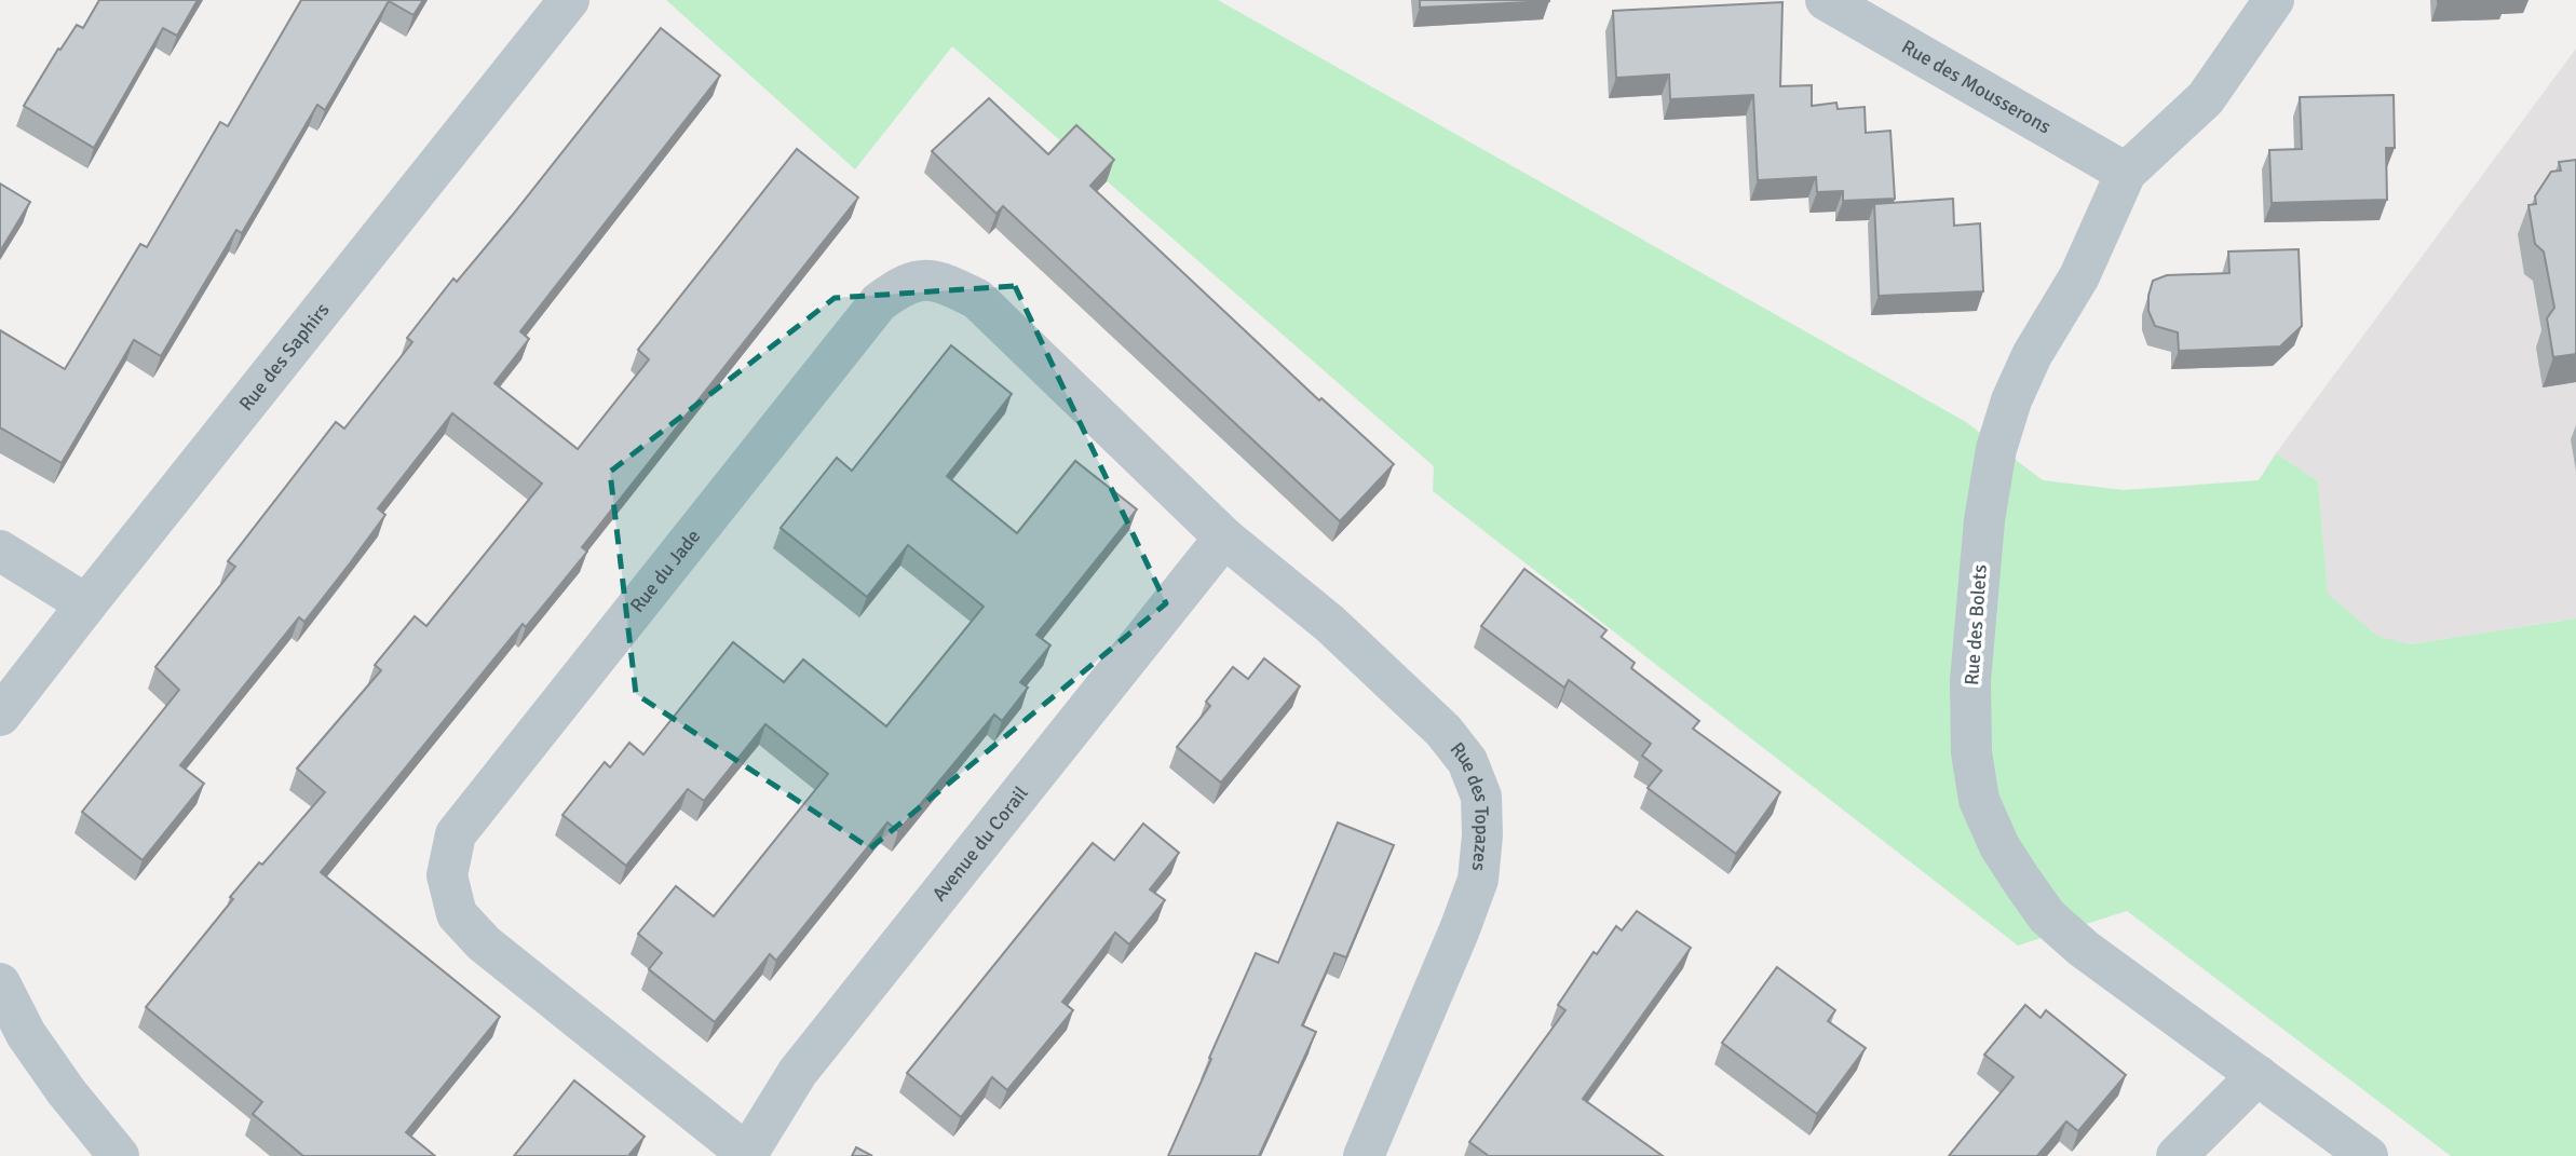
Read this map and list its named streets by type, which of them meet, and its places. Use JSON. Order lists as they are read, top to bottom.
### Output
{
  "streets": {
    "street": [
      "Rue des Mousserons",
      "Rue des Saphirs",
      "Rue du Jade",
      "Rue des Bolets",
      "Rue des Topazes",
      "Avenue du Corail"
    ]
  },
  "crossings": [
    ["Rue des Mousserons", "Rue des Bolets"],
    ["Rue du Jade", "Rue des Topazes"],
    ["Rue du Jade", "Avenue du Corail"],
    ["Rue des Topazes", "Avenue du Corail"]
  ]
}
